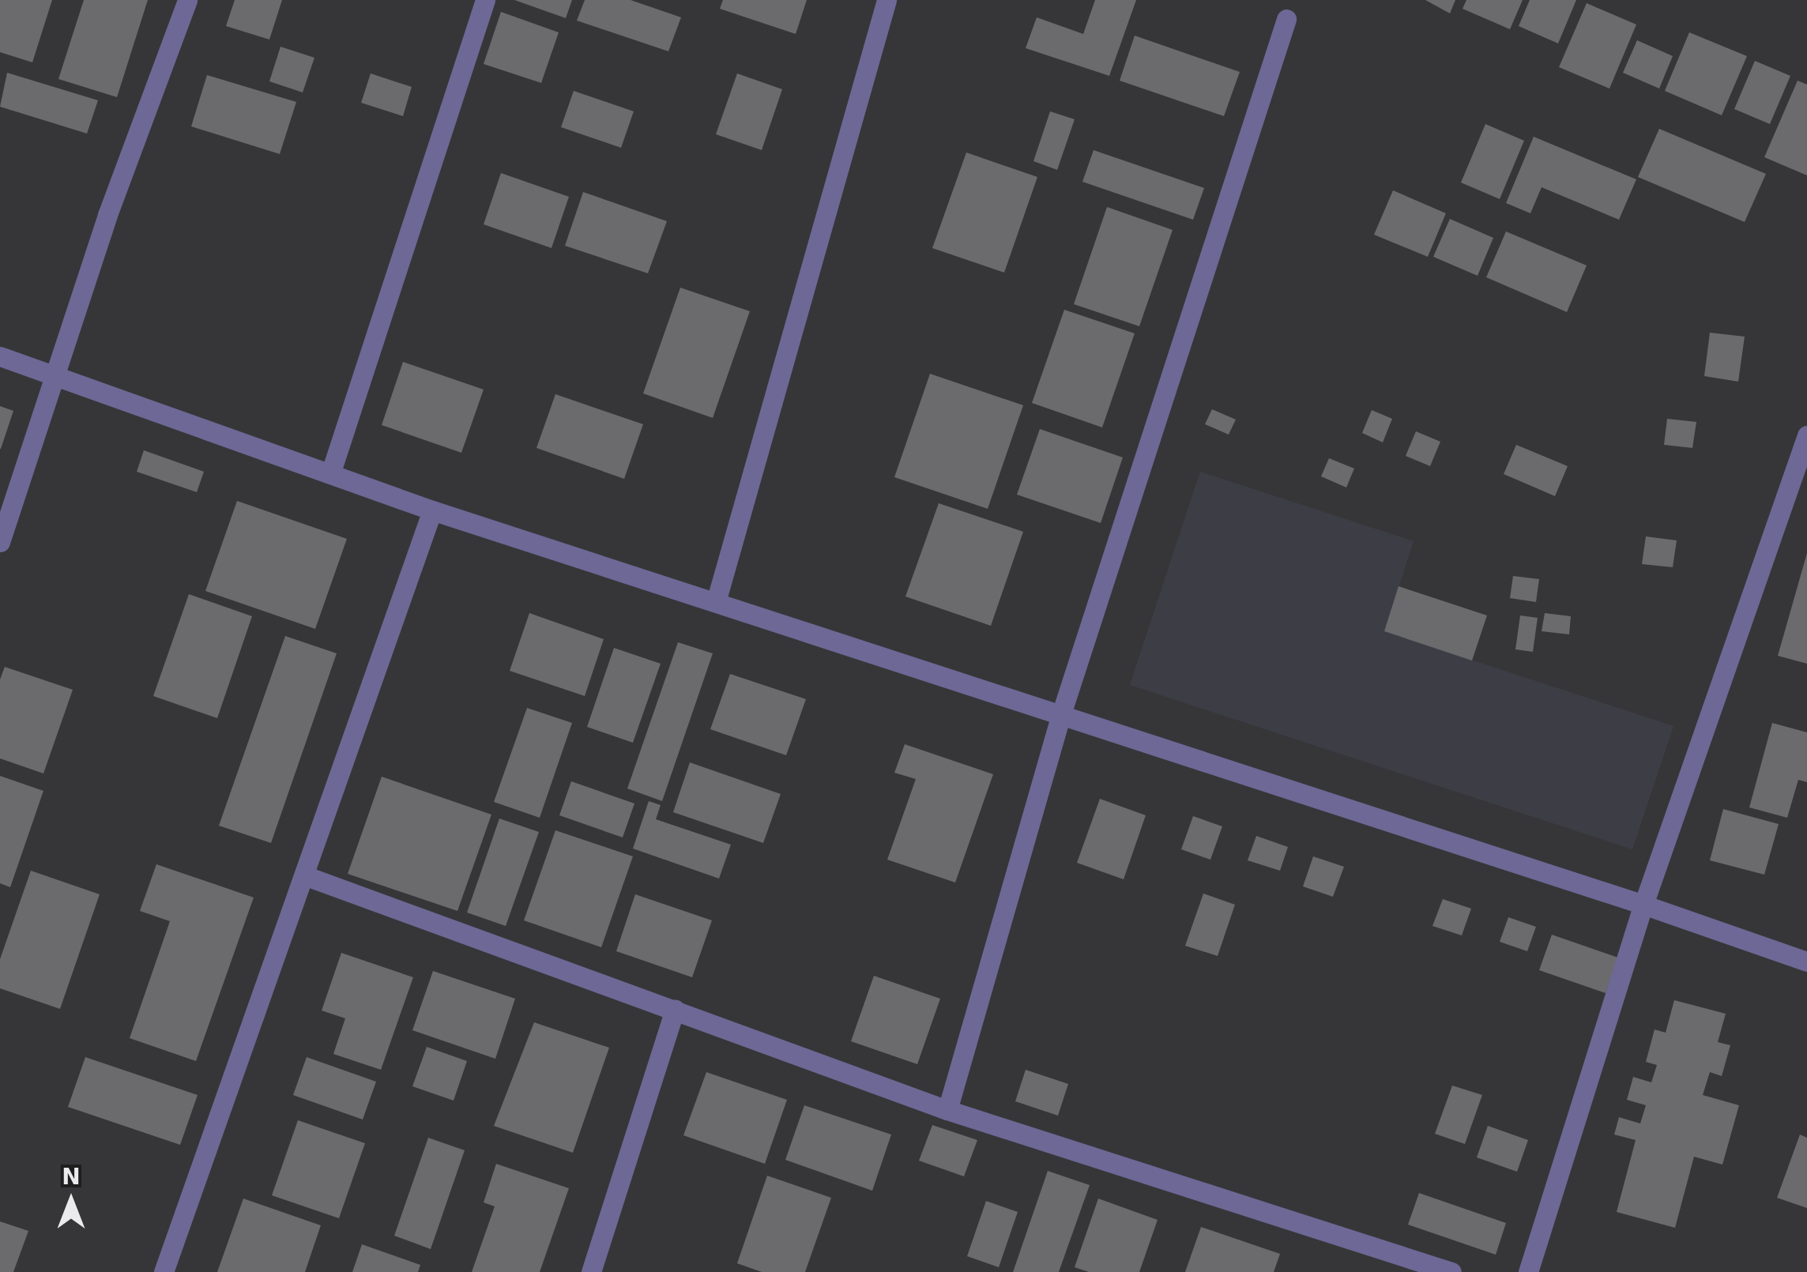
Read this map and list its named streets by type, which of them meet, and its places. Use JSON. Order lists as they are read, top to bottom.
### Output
{
  "north": "top"
}
